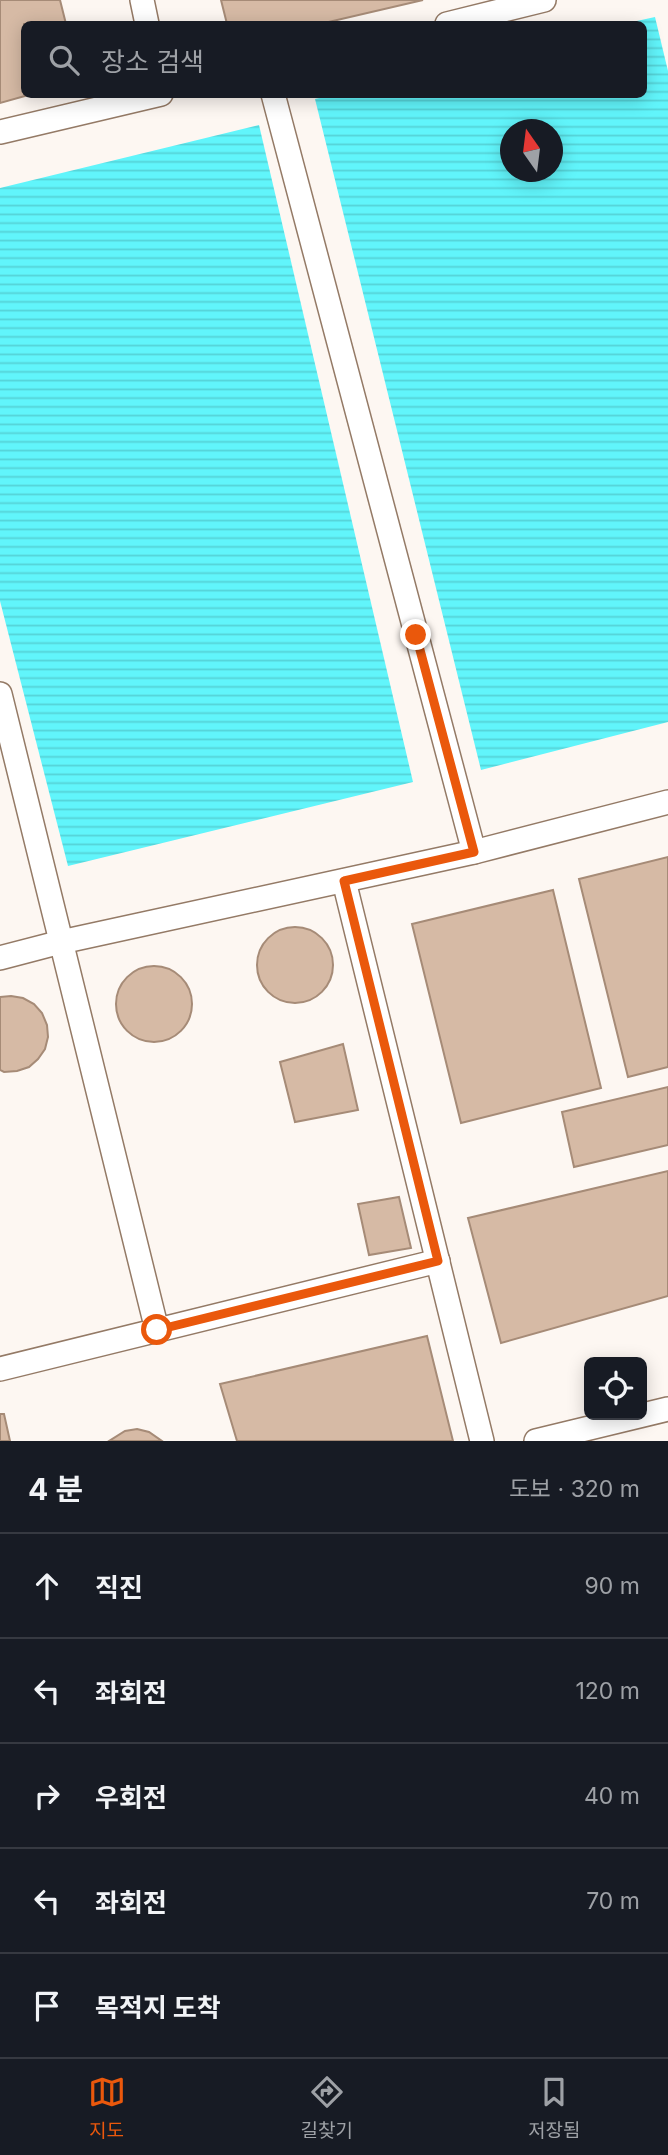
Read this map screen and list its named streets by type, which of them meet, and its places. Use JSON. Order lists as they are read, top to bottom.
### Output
{
  "north": "top",
  "page": {
    "search": "장소 검색",
    "heading": ["4 분", "도보 · 320 m"],
    "list": [
      ["직진", "90 m"],
      ["좌회전", "120 m"],
      ["우회전", "40 m"],
      ["좌회전", "70 m"],
      "목적지 도착"
    ],
    "nav": ["지도", "길찾기", "저장됨"]
  }
}
